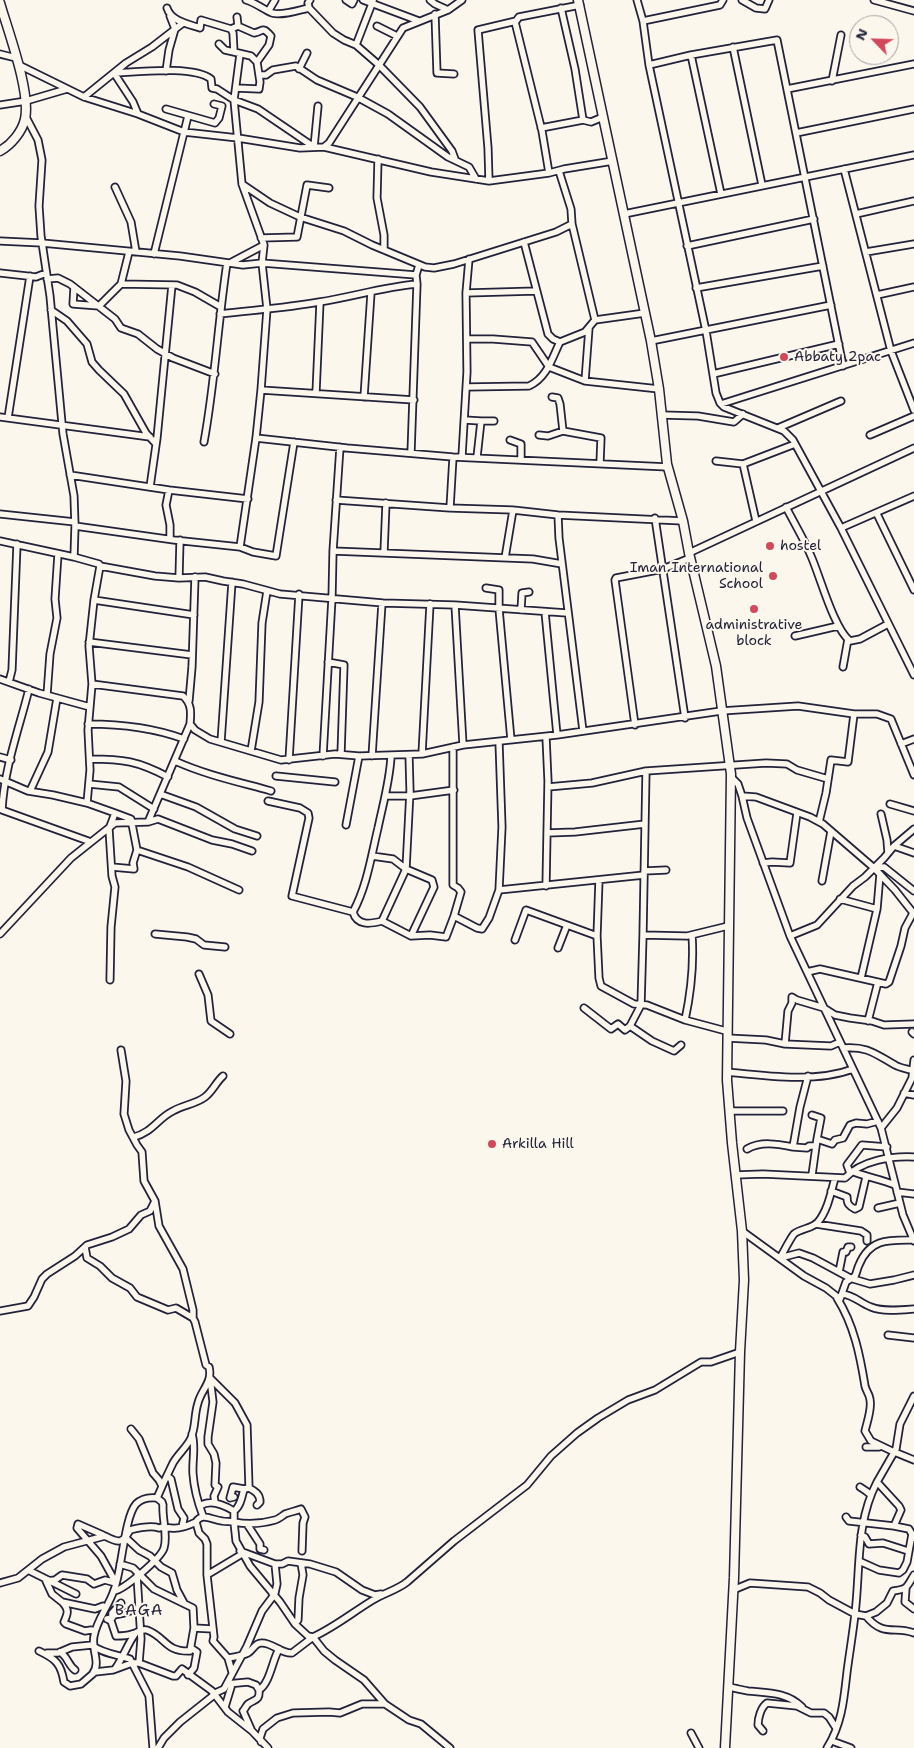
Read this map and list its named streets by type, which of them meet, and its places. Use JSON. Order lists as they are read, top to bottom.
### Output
{
  "districts": ["BAGA"],
  "places": [
    "Abbaty 2pac",
    "hostel",
    "Iman International School",
    "administrative block",
    "Arkilla Hill"
  ],
  "north": "top left"
}
